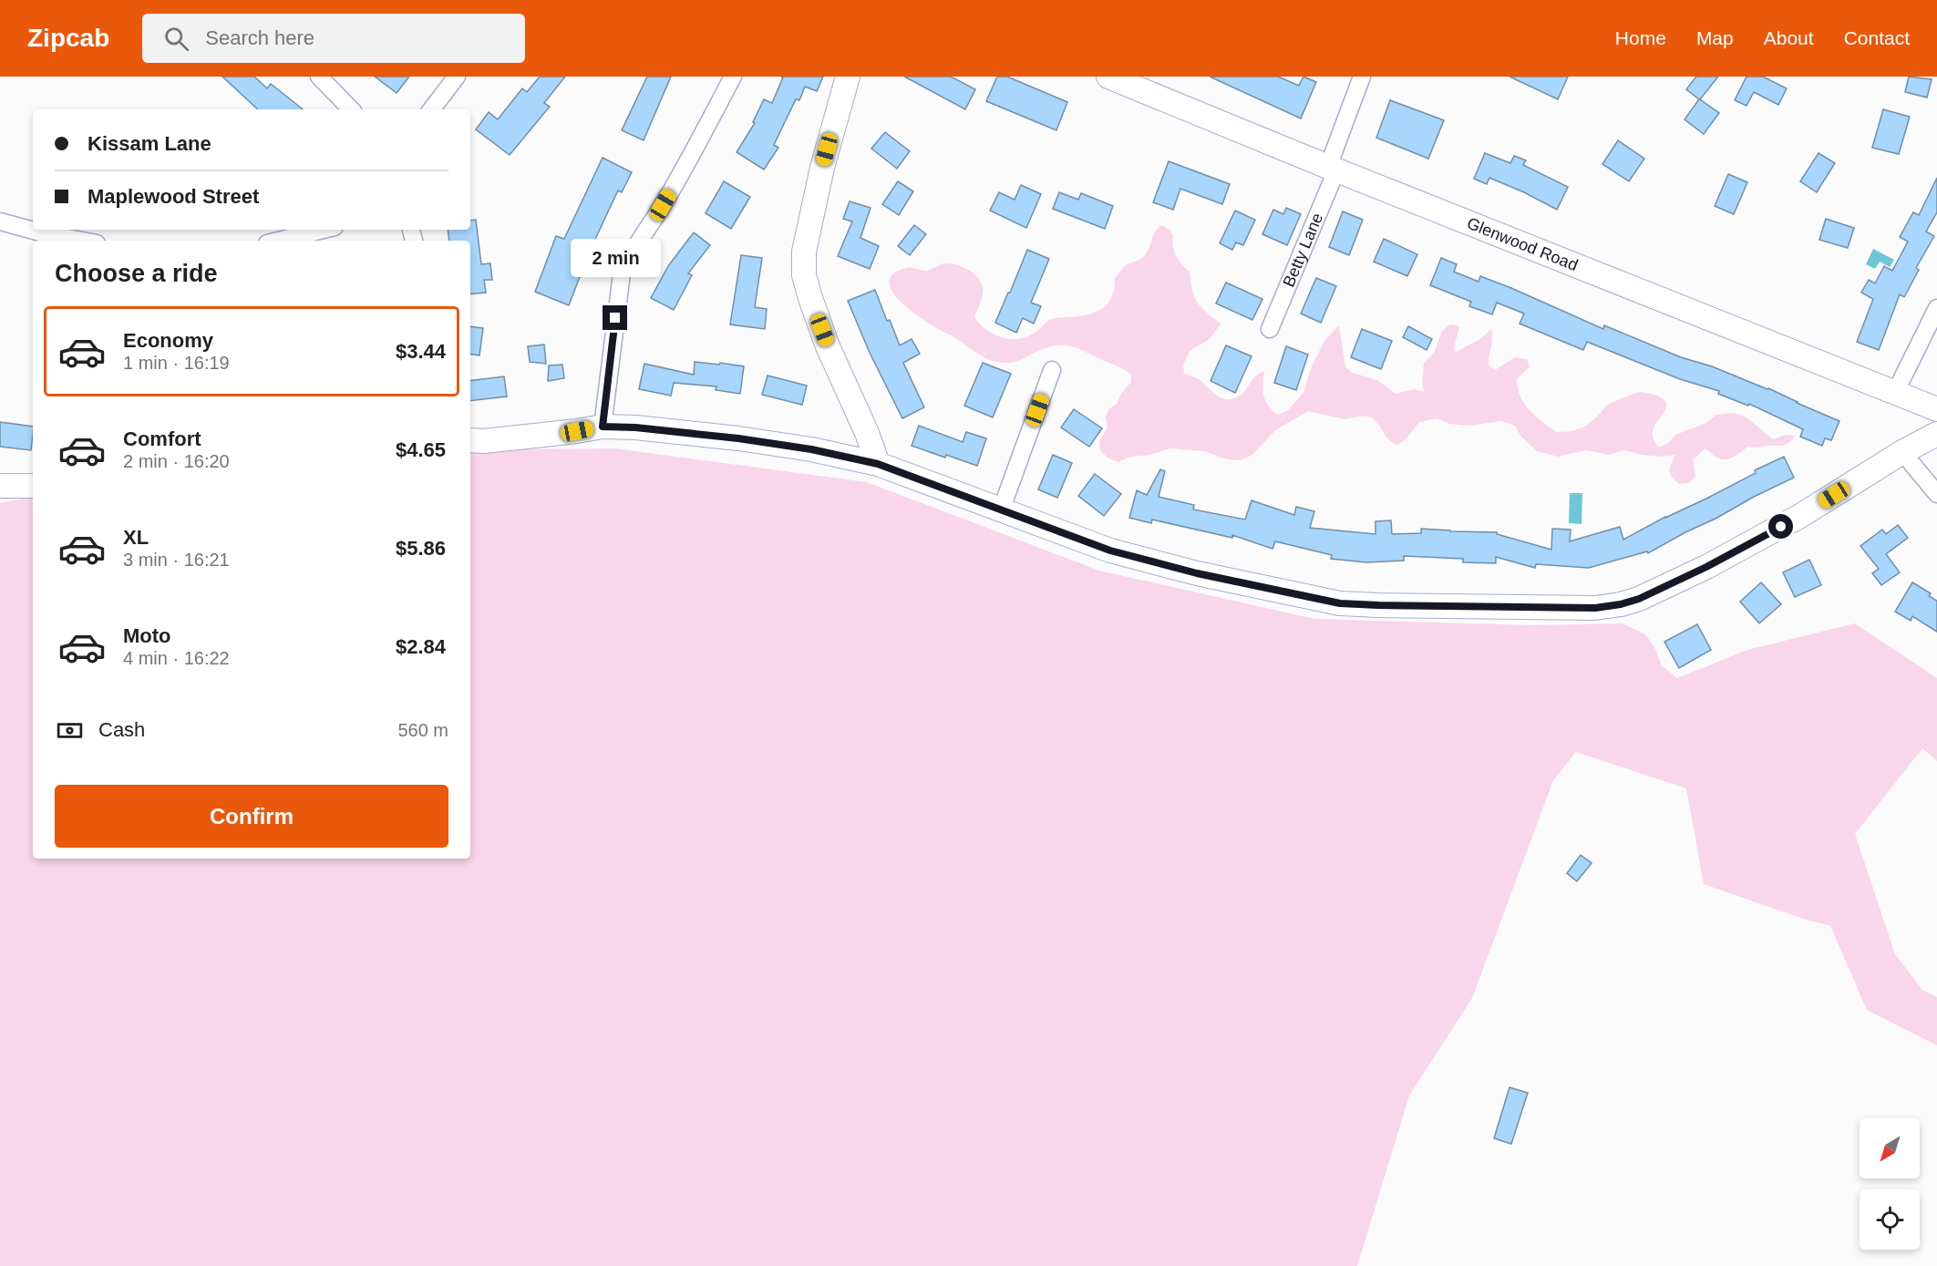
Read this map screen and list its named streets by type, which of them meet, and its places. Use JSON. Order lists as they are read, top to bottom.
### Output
{
  "streets": {
    "street": ["Glenwood Road", "Betty Lane"]
  },
  "crossings": [
    ["Glenwood Road", "Betty Lane"]
  ],
  "north": "bottom left",
  "page": {
    "header": "Zipcab",
    "search": "Search here",
    "nav": [
      "Home",
      "Map",
      "About",
      "Contact"
    ],
    "banner": ["Kissam Lane", "Maplewood Street"],
    "bubble": "2 min",
    "heading": "Choose a ride",
    "list": [
      {
        "name": "Economy",
        "note": "1 min · 16:19",
        "value": "$3.44"
      },
      {
        "name": "Comfort",
        "note": "2 min · 16:20",
        "value": "$4.65"
      },
      {
        "name": "XL",
        "note": "3 min · 16:21",
        "value": "$5.86"
      },
      {
        "name": "Moto",
        "note": "4 min · 16:22",
        "value": "$2.84"
      }
    ],
    "pay": ["Cash", "560 m"],
    "buttons": "Confirm"
  }
}
